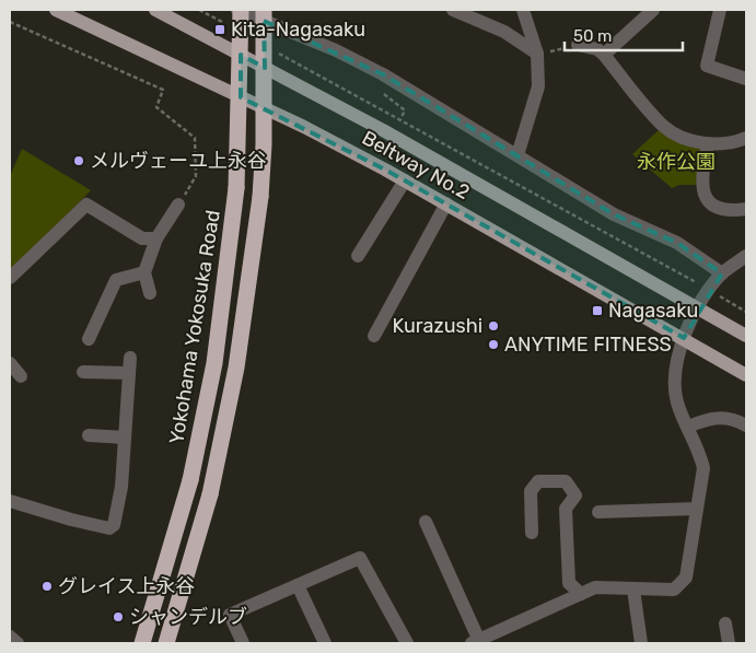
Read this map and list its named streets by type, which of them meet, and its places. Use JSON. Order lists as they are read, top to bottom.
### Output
{
  "streets": {
    "highway": ["Yokohama Yokosuka Road"],
    "main road": ["Beltway No.2"]
  },
  "parks": ["永作公園"],
  "places": {
    "transit": ["Kita-Nagasaku", "Nagasaku"],
    "other": [
      "メルヴェーユ上永谷",
      "Kurazushi",
      "ANYTIME FITNESS",
      "グレイス上永谷",
      "シャンデルブ"
    ]
  },
  "scale_bar": "50 m"
}
